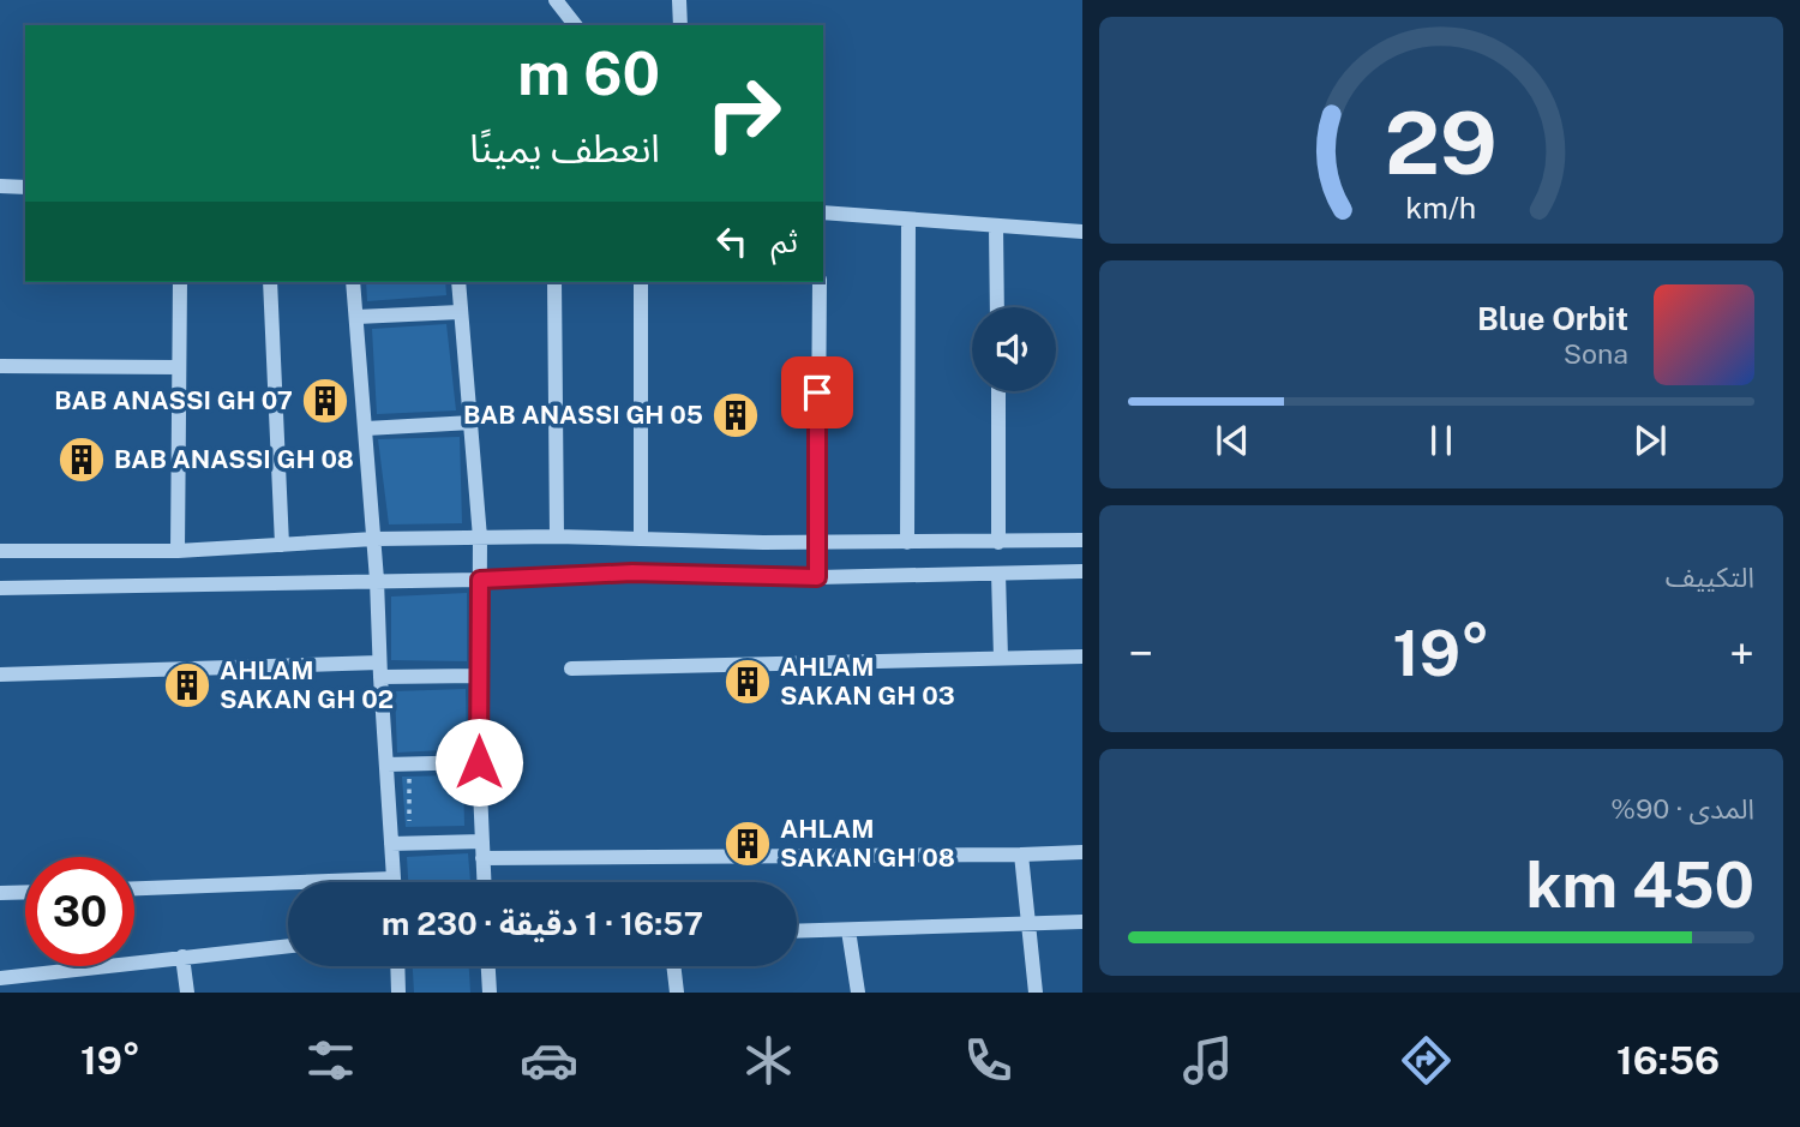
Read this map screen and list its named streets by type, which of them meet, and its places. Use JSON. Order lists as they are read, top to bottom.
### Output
{
  "places": {
    "building": [
      "BAB ANASSI GH 07",
      "BAB ANASSI GH 05",
      "BAB ANASSI GH 08",
      "AHLAM SAKAN GH 03",
      "AHLAM SAKAN GH 02",
      "AHLAM SAKAN GH 08"
    ]
  },
  "page": {
    "turn": ["60 m", "انعطف يمينًا"],
    "then": "ثم",
    "song": ["Blue Orbit", "Sona"],
    "tile": [
      "التكييف",
      ["المدى · 90%", "450 km"]
    ],
    "heat": ["−", "19°", "+"],
    "limit": "30",
    "trip": "16:57 · 1 دقيقة · 230 m",
    "tabs": ["16:56", "19°"],
    "gauge": ["29", "km/h"]
  }
}
